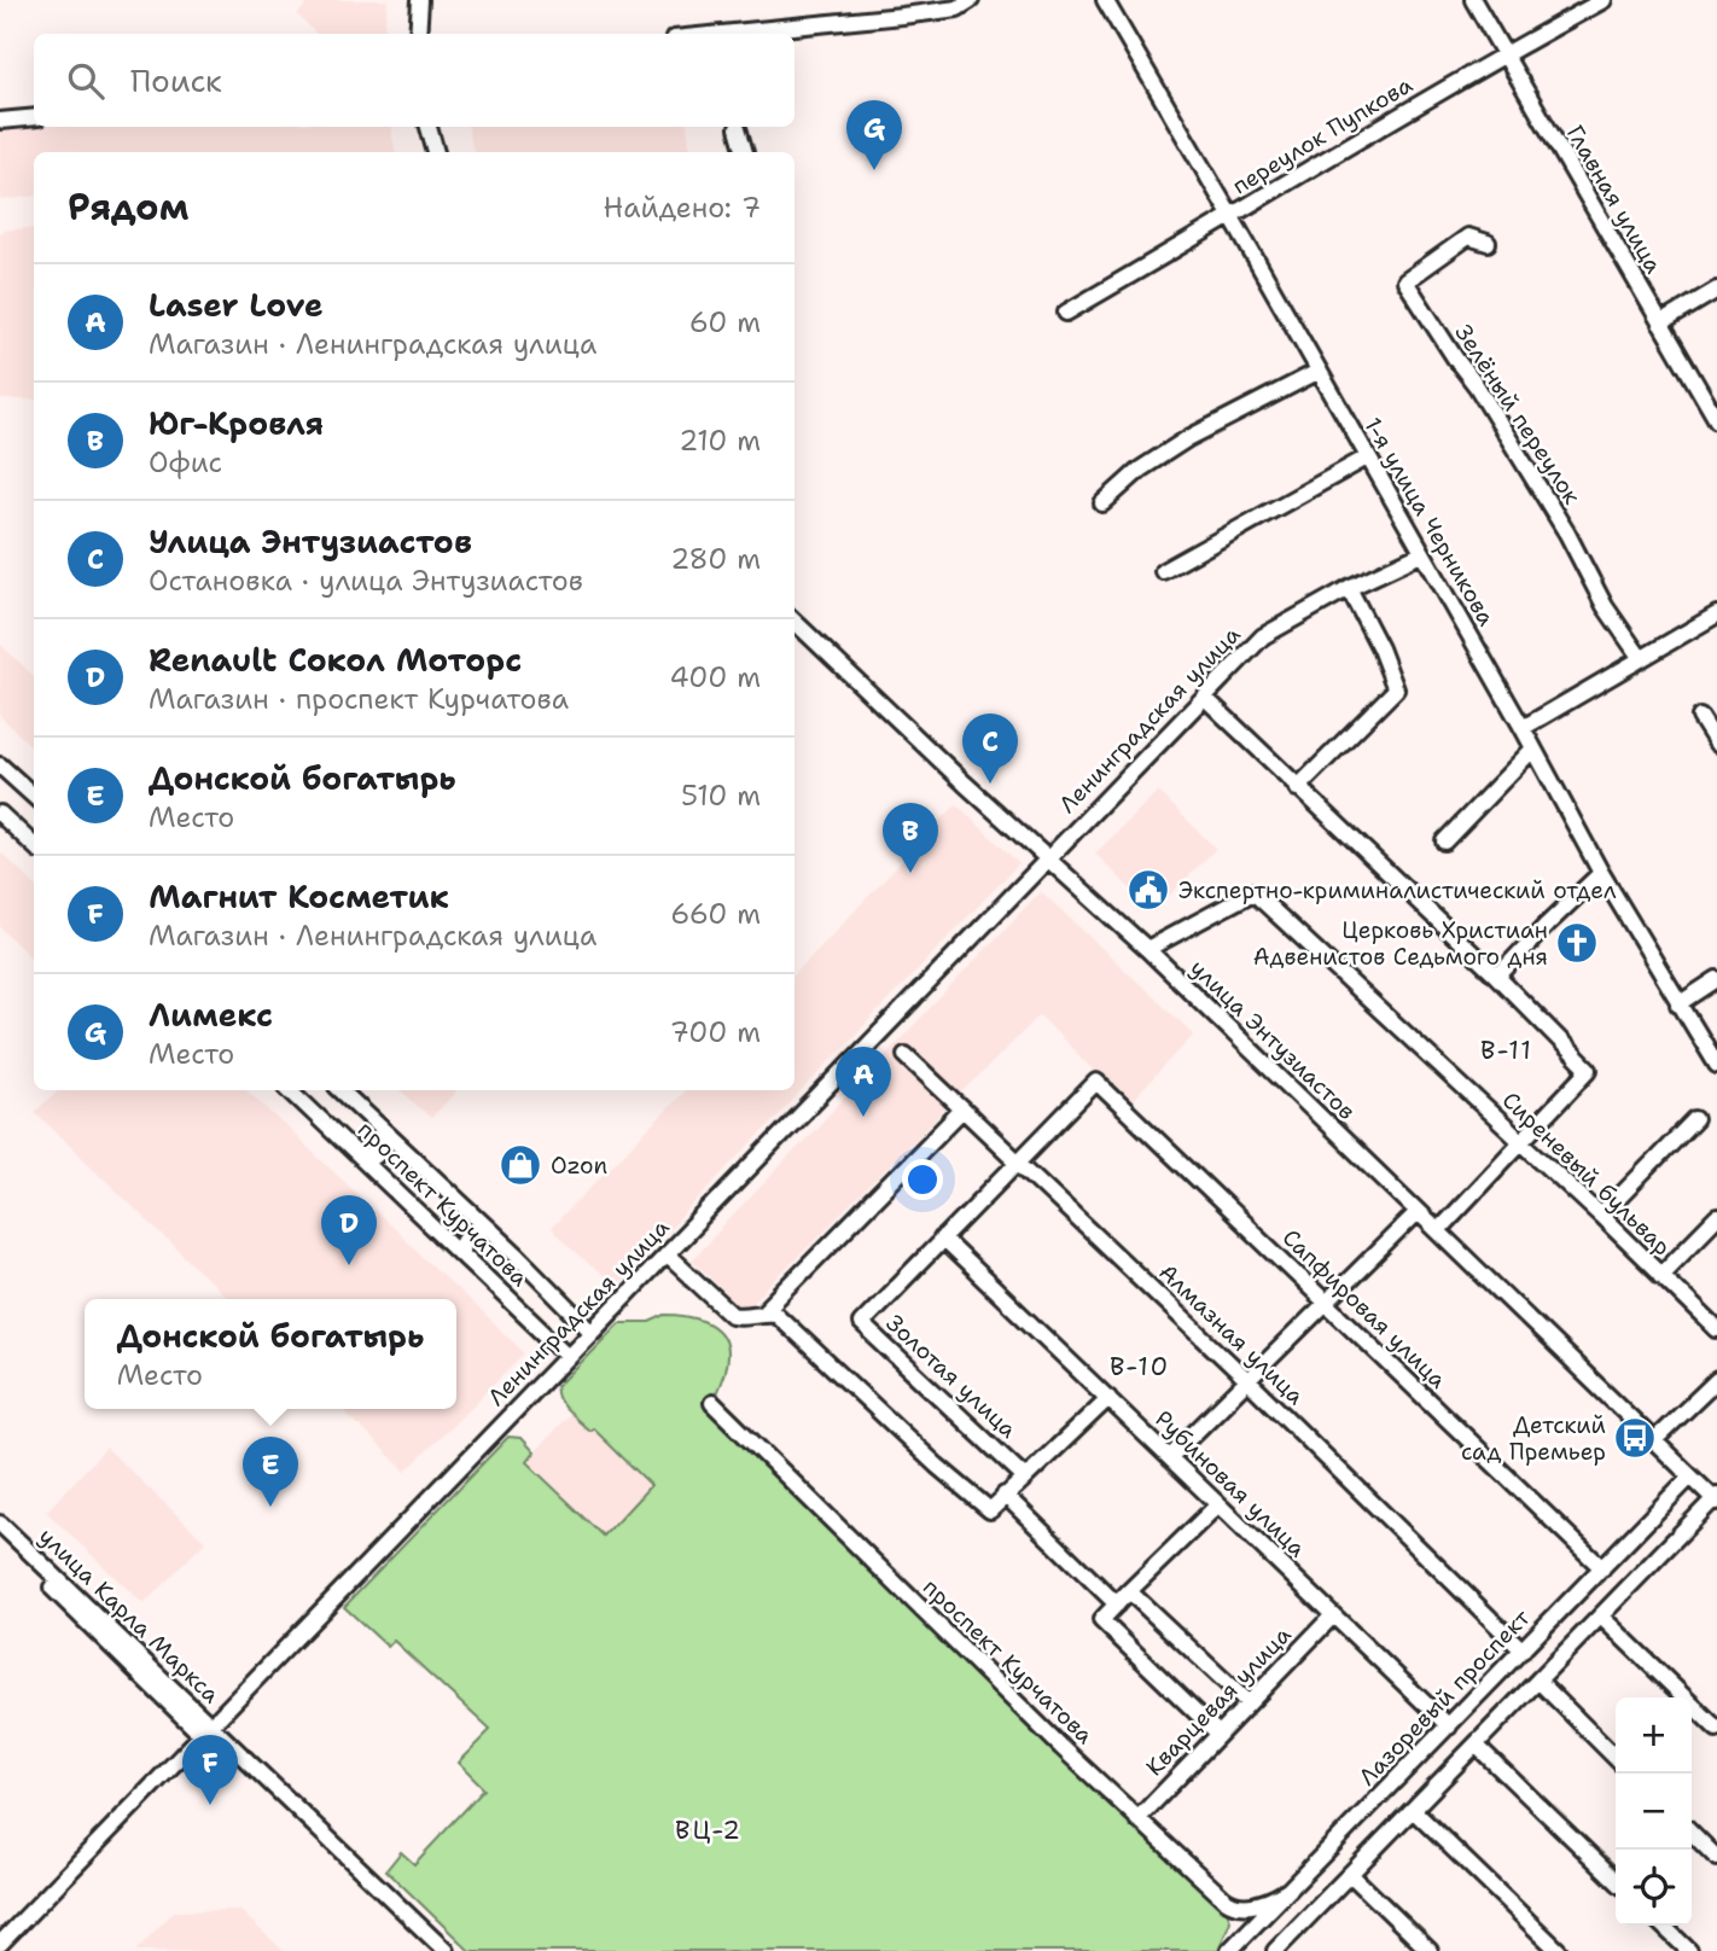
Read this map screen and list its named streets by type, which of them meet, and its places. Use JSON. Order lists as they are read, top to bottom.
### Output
{
  "streets": {
    "street": [
      "переулок Пупкова",
      "Главная улица",
      "Зелёный переулок",
      "1-я улица Черникова",
      "Ленинградская улица",
      "улица Энтузиастов",
      "Сиреневый бульвар",
      "проспект Курчатова",
      "Сапфировая улица",
      "Алмазная улица",
      "Золотая улица",
      "Рубиновая улица",
      "улица Карла Маркса",
      "Лазоревый проспект",
      "Кварцевая улица"
    ]
  },
  "crossings": [
    ["переулок Пупкова", "Главная улица"],
    ["переулок Пупкова", "1-я улица Черникова"],
    ["1-я улица Черникова", "Ленинградская улица"],
    ["Ленинградская улица", "улица Энтузиастов"],
    ["Ленинградская улица", "проспект Курчатова"],
    ["Ленинградская улица", "улица Карла Маркса"],
    ["улица Энтузиастов", "Сиреневый бульвар"],
    ["улица Энтузиастов", "Лазоревый проспект"],
    ["проспект Курчатова", "Лазоревый проспект"],
    ["проспект Курчатова", "Кварцевая улица"],
    ["Сапфировая улица", "Алмазная улица"],
    ["Сапфировая улица", "Лазоревый проспект"],
    ["Алмазная улица", "Лазоревый проспект"],
    ["Золотая улица", "Рубиновая улица"],
    ["Рубиновая улица", "Лазоревый проспект"],
    ["Рубиновая улица", "Кварцевая улица"]
  ],
  "districts": ["В-11", "В-10", "ВЦ-2"],
  "places": {
    "public building": ["Экспертно-криминалистический отдел"],
    "church": ["Церковь Христиан Адвенистов Седьмого дня"],
    "shop": ["Ozon"],
    "bus stop": ["Детский сад Премьер"]
  },
  "page": {
    "search": "Поиск",
    "pins": [
      "G",
      "C",
      "B",
      "A",
      "D",
      "E",
      "F"
    ],
    "heading": ["Рядом", "Найдено: 7"],
    "list": [
      {
        "mark": "A",
        "name": "Laser Love",
        "note": "Магазин · Ленинградская улица",
        "value": "60 m"
      },
      {
        "mark": "B",
        "name": "Юг-Кровля",
        "note": "Офис",
        "value": "210 m"
      },
      {
        "mark": "C",
        "name": "Улица Энтузиастов",
        "note": "Остановка · улица Энтузиастов",
        "value": "280 m"
      },
      {
        "mark": "D",
        "name": "Renault Сокол Моторс",
        "note": "Магазин · проспект Курчатова",
        "value": "400 m"
      },
      {
        "mark": "E",
        "name": "Донской богатырь",
        "note": "Место",
        "value": "510 m"
      },
      {
        "mark": "F",
        "name": "Магнит Косметик",
        "note": "Магазин · Ленинградская улица",
        "value": "660 m"
      },
      {
        "mark": "G",
        "name": "Лимекс",
        "note": "Место",
        "value": "700 m"
      }
    ],
    "popup": ["Донской богатырь", "Место"],
    "map_buttons": ["+", "−"]
  }
}
